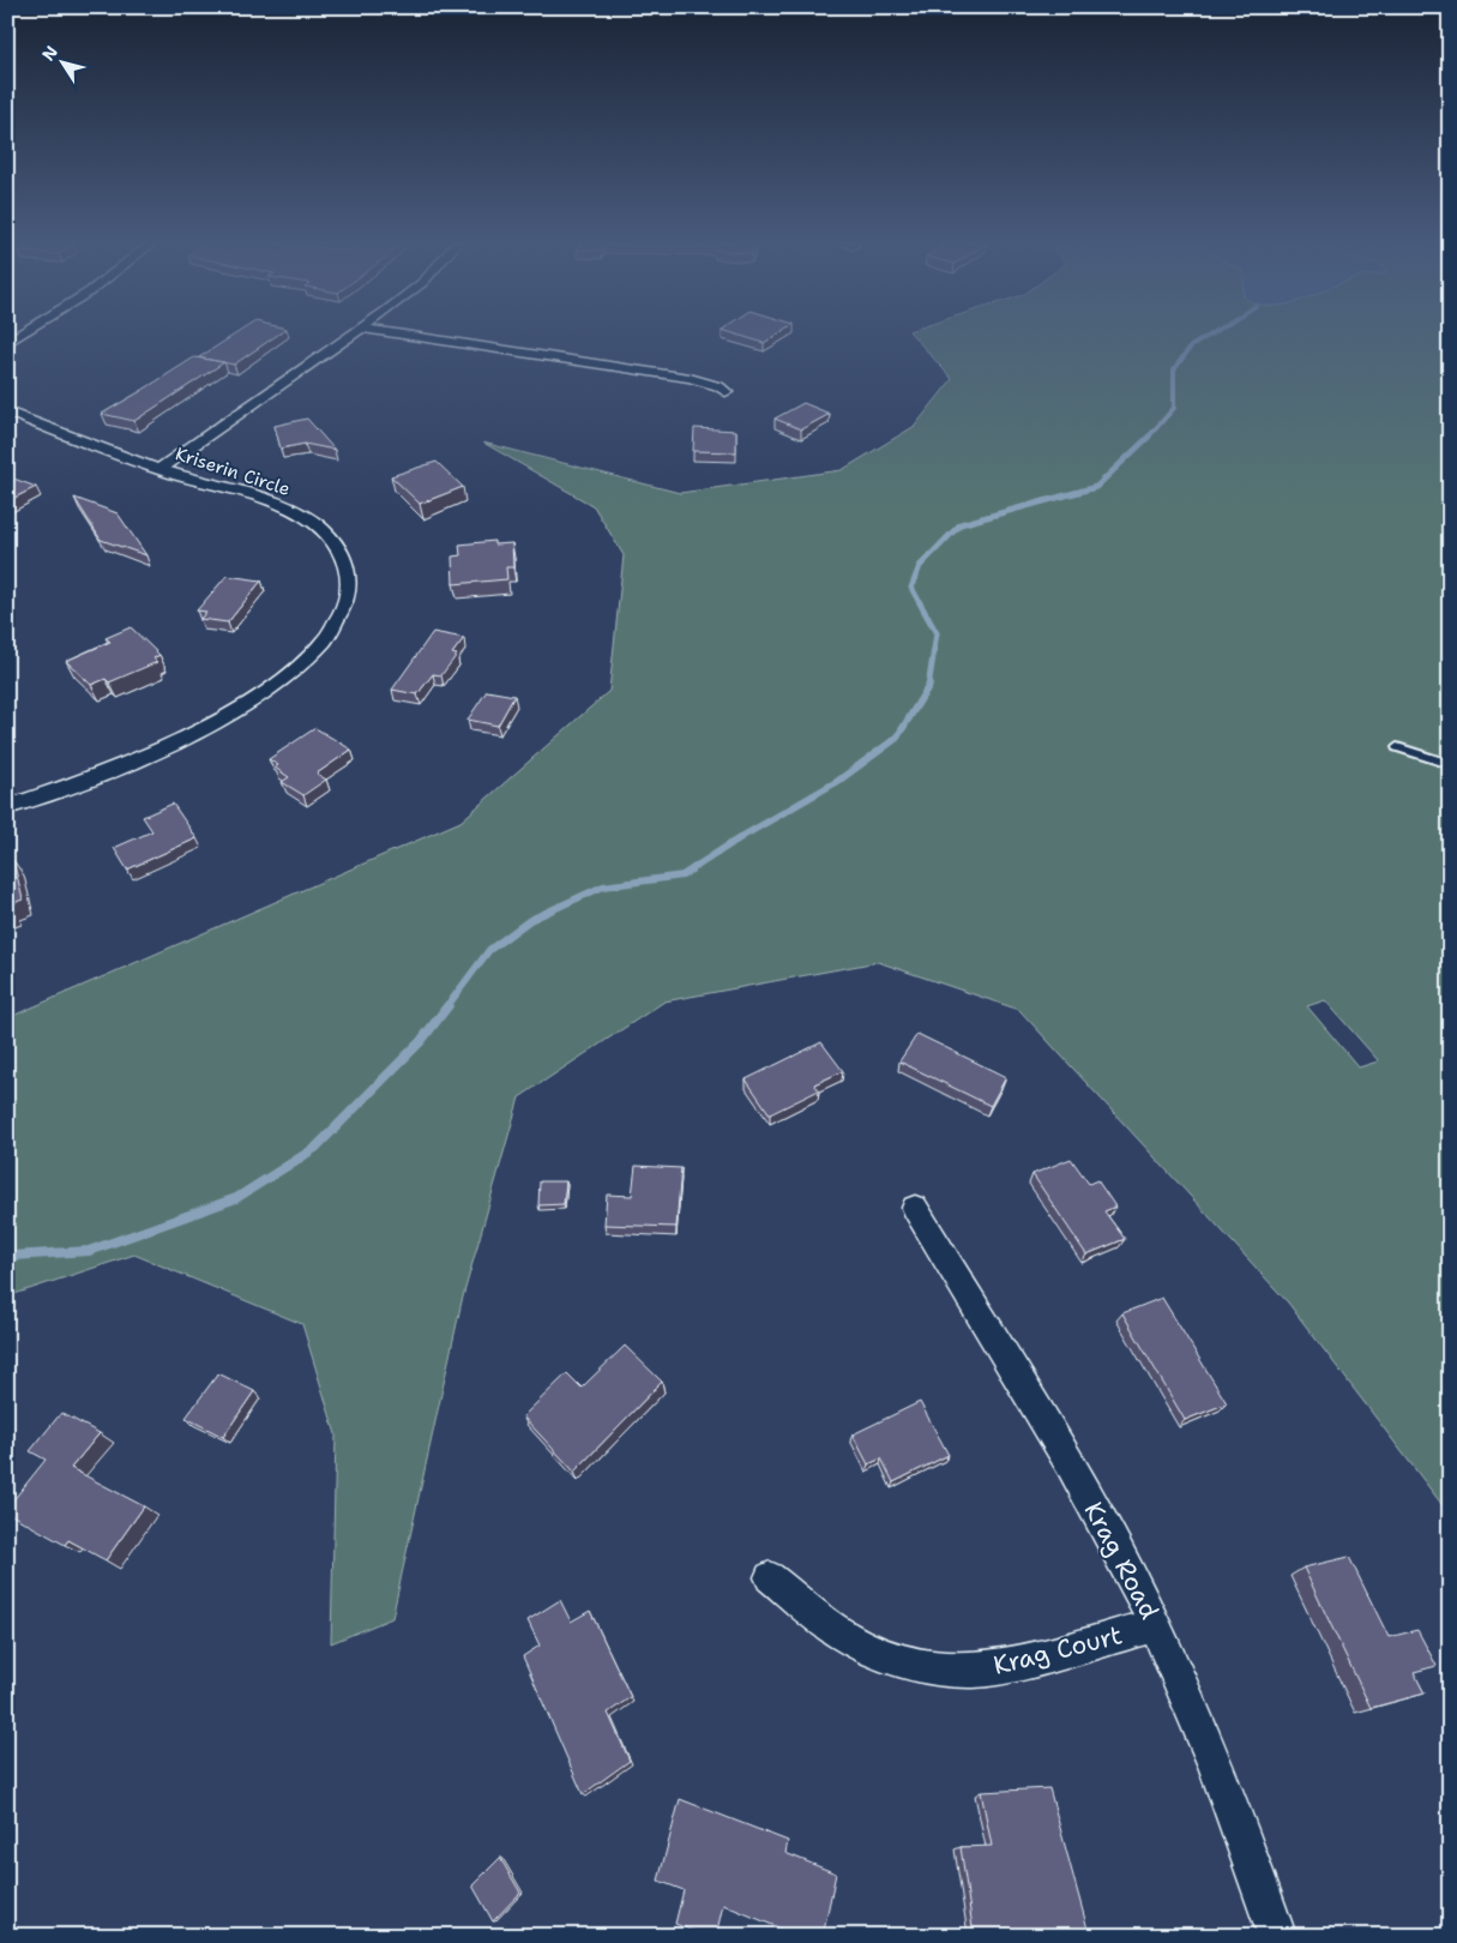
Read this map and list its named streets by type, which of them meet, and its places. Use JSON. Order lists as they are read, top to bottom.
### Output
{
  "streets": {
    "street": ["Kriserin Circle", "Krag Road", "Krag Court"]
  },
  "crossings": [
    ["Krag Road", "Krag Court"]
  ],
  "north": "top left"
}
